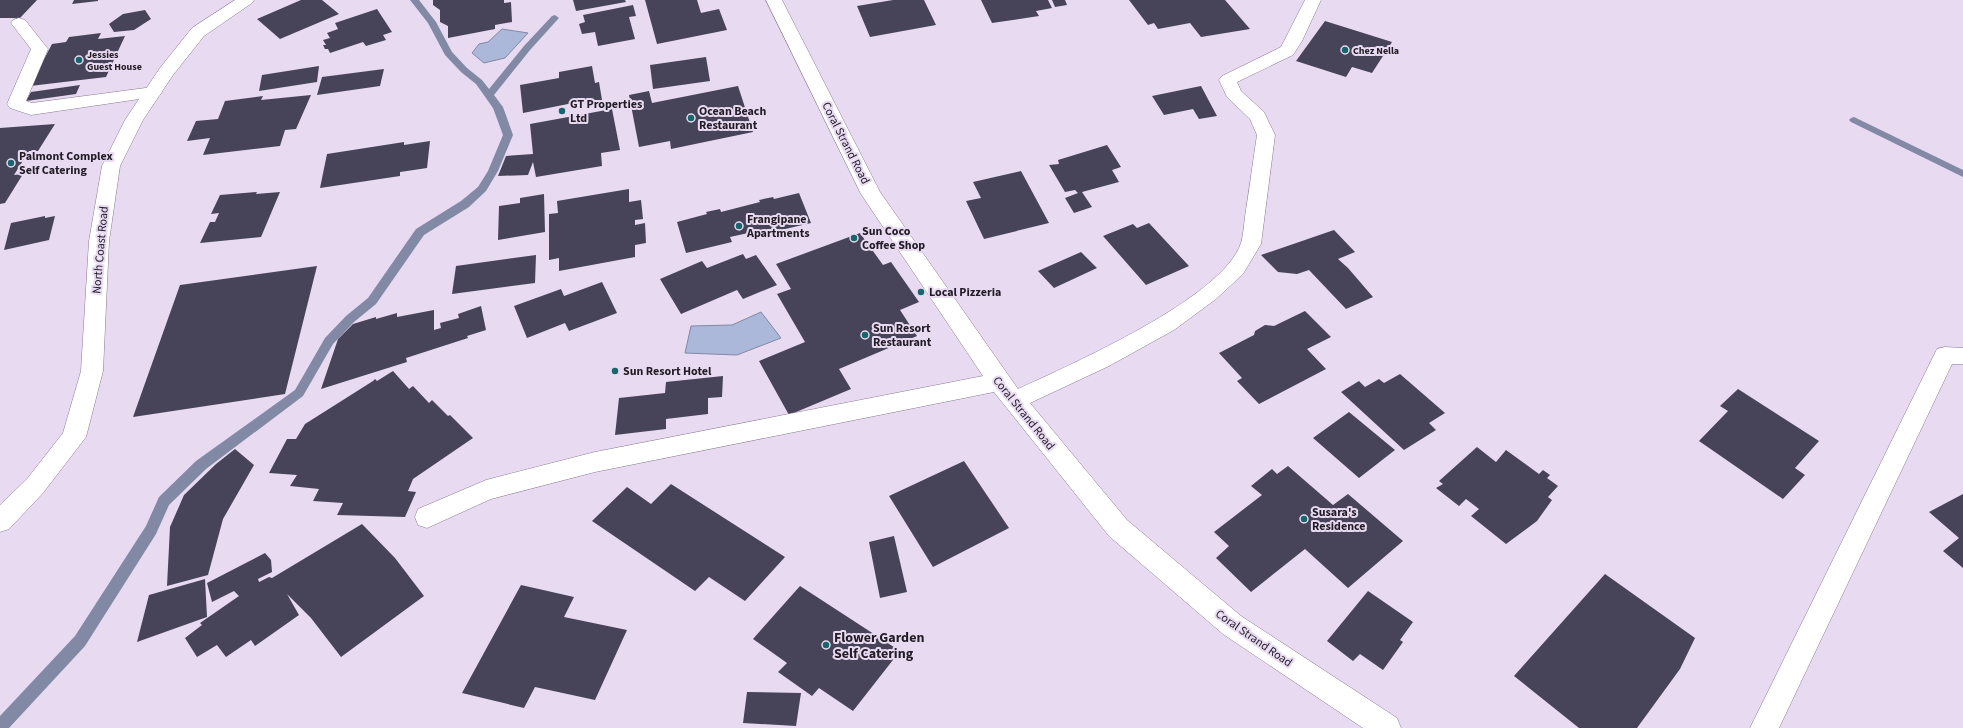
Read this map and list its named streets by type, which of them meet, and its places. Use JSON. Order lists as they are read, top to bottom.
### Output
{
  "streets": {
    "street": ["Coral Strand Road", "North Coast Road"]
  },
  "places": [
    "Chez Nella",
    "Jessies Guest House",
    "GT Properties Ltd",
    "Ocean Beach Restaurant",
    "Palmont Complex Self Catering",
    "Frangipane Apartments",
    "Sun Coco Coffee Shop",
    "Local Pizzeria",
    "Sun Resort Restaurant",
    "Sun Resort Hotel",
    "Susara's Residence",
    "Flower Garden Self Catering"
  ]
}
